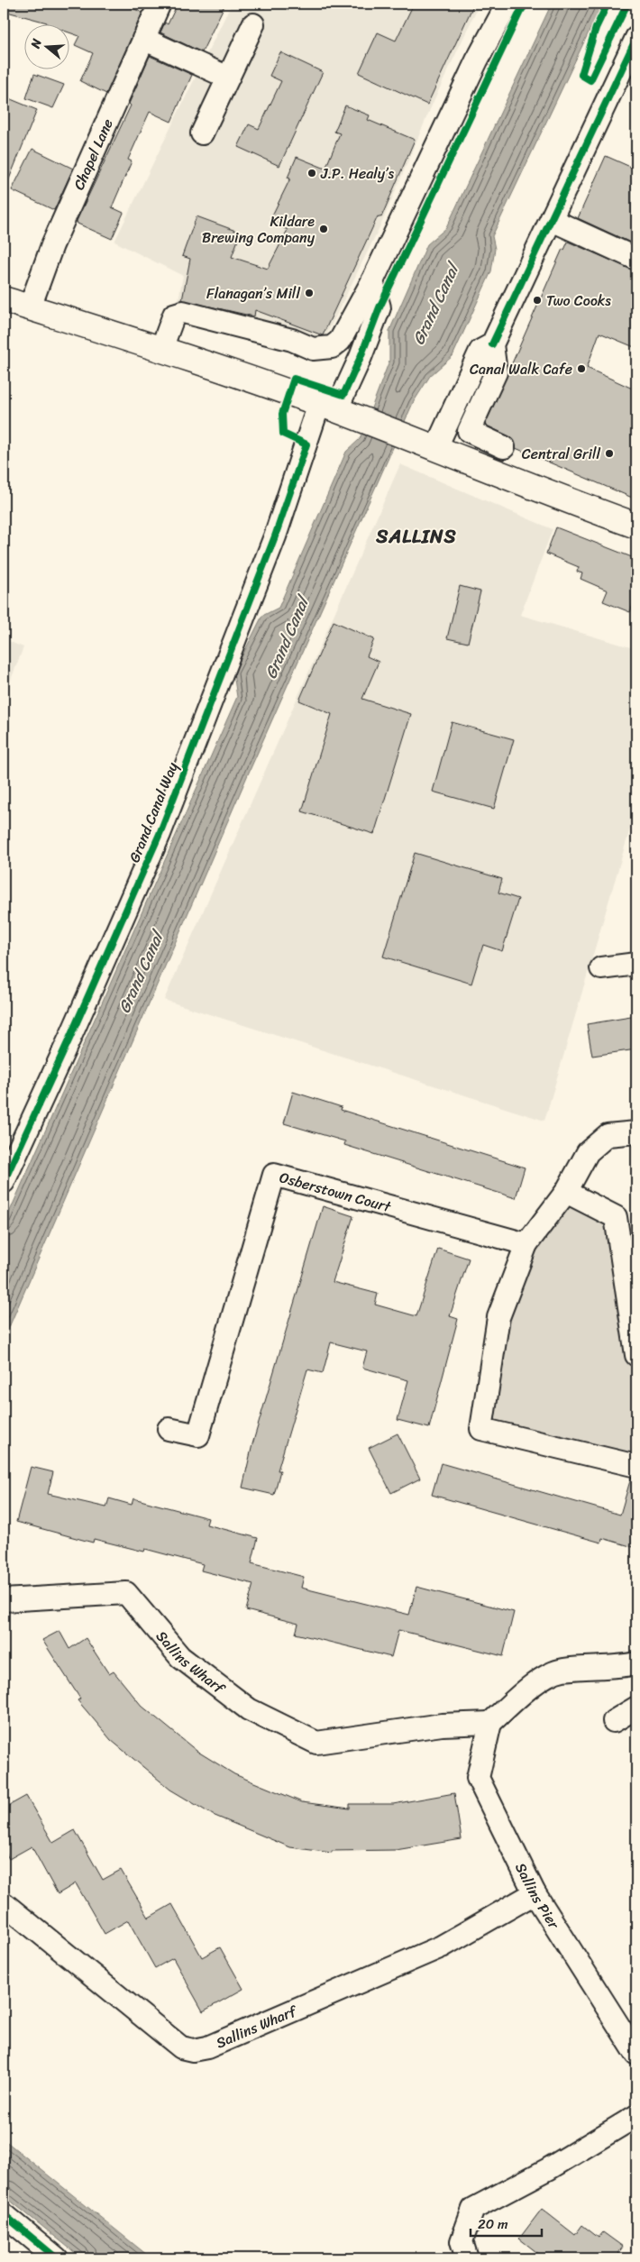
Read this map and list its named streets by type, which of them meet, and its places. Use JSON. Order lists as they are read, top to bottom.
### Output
{
  "streets": {
    "street": [
      "Chapel Lane",
      "Grand Canal Way",
      "Osberstown Court",
      "Sallins Wharf",
      "Sallins Pier"
    ]
  },
  "crossings": [
    ["Sallins Wharf", "Sallins Pier"]
  ],
  "districts": ["SALLINS"],
  "water": ["Grand Canal"],
  "places": [
    "J.P. Healy’s",
    "Kildare Brewing Company",
    "Flanagan’s Mill",
    "Two Cooks",
    "Canal Walk Cafe",
    "Central Grill"
  ],
  "scale_bar": "20 m",
  "north": "left"
}
